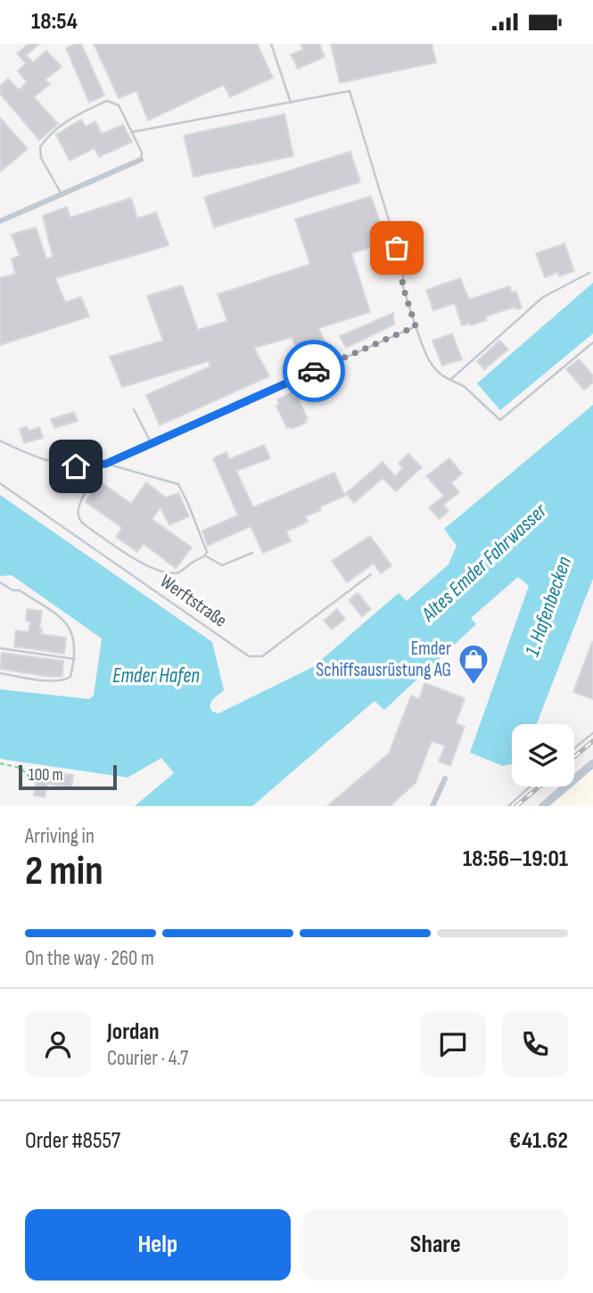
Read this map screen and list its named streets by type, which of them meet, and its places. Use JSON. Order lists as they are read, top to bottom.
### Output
{
  "streets": {
    "lane": ["Werftstraße"]
  },
  "water": ["Altes Emder Fahrwasser", "1. Hafenbecken", "Emder Hafen"],
  "places": {
    "shop": ["Emder Schiffsausrüstung AG"]
  },
  "scale_bar": "100 m",
  "page": {
    "status": "18:54",
    "scale": "100 m",
    "heading": ["2 min", "Arriving in", "18:56–19:01"],
    "panel": [
      "Jordan",
      "Courier · 4.7",
      "Order #8557",
      "€41.62"
    ],
    "bar": "On the way · 260 m",
    "buttons": ["Help", "Share"]
  }
}
